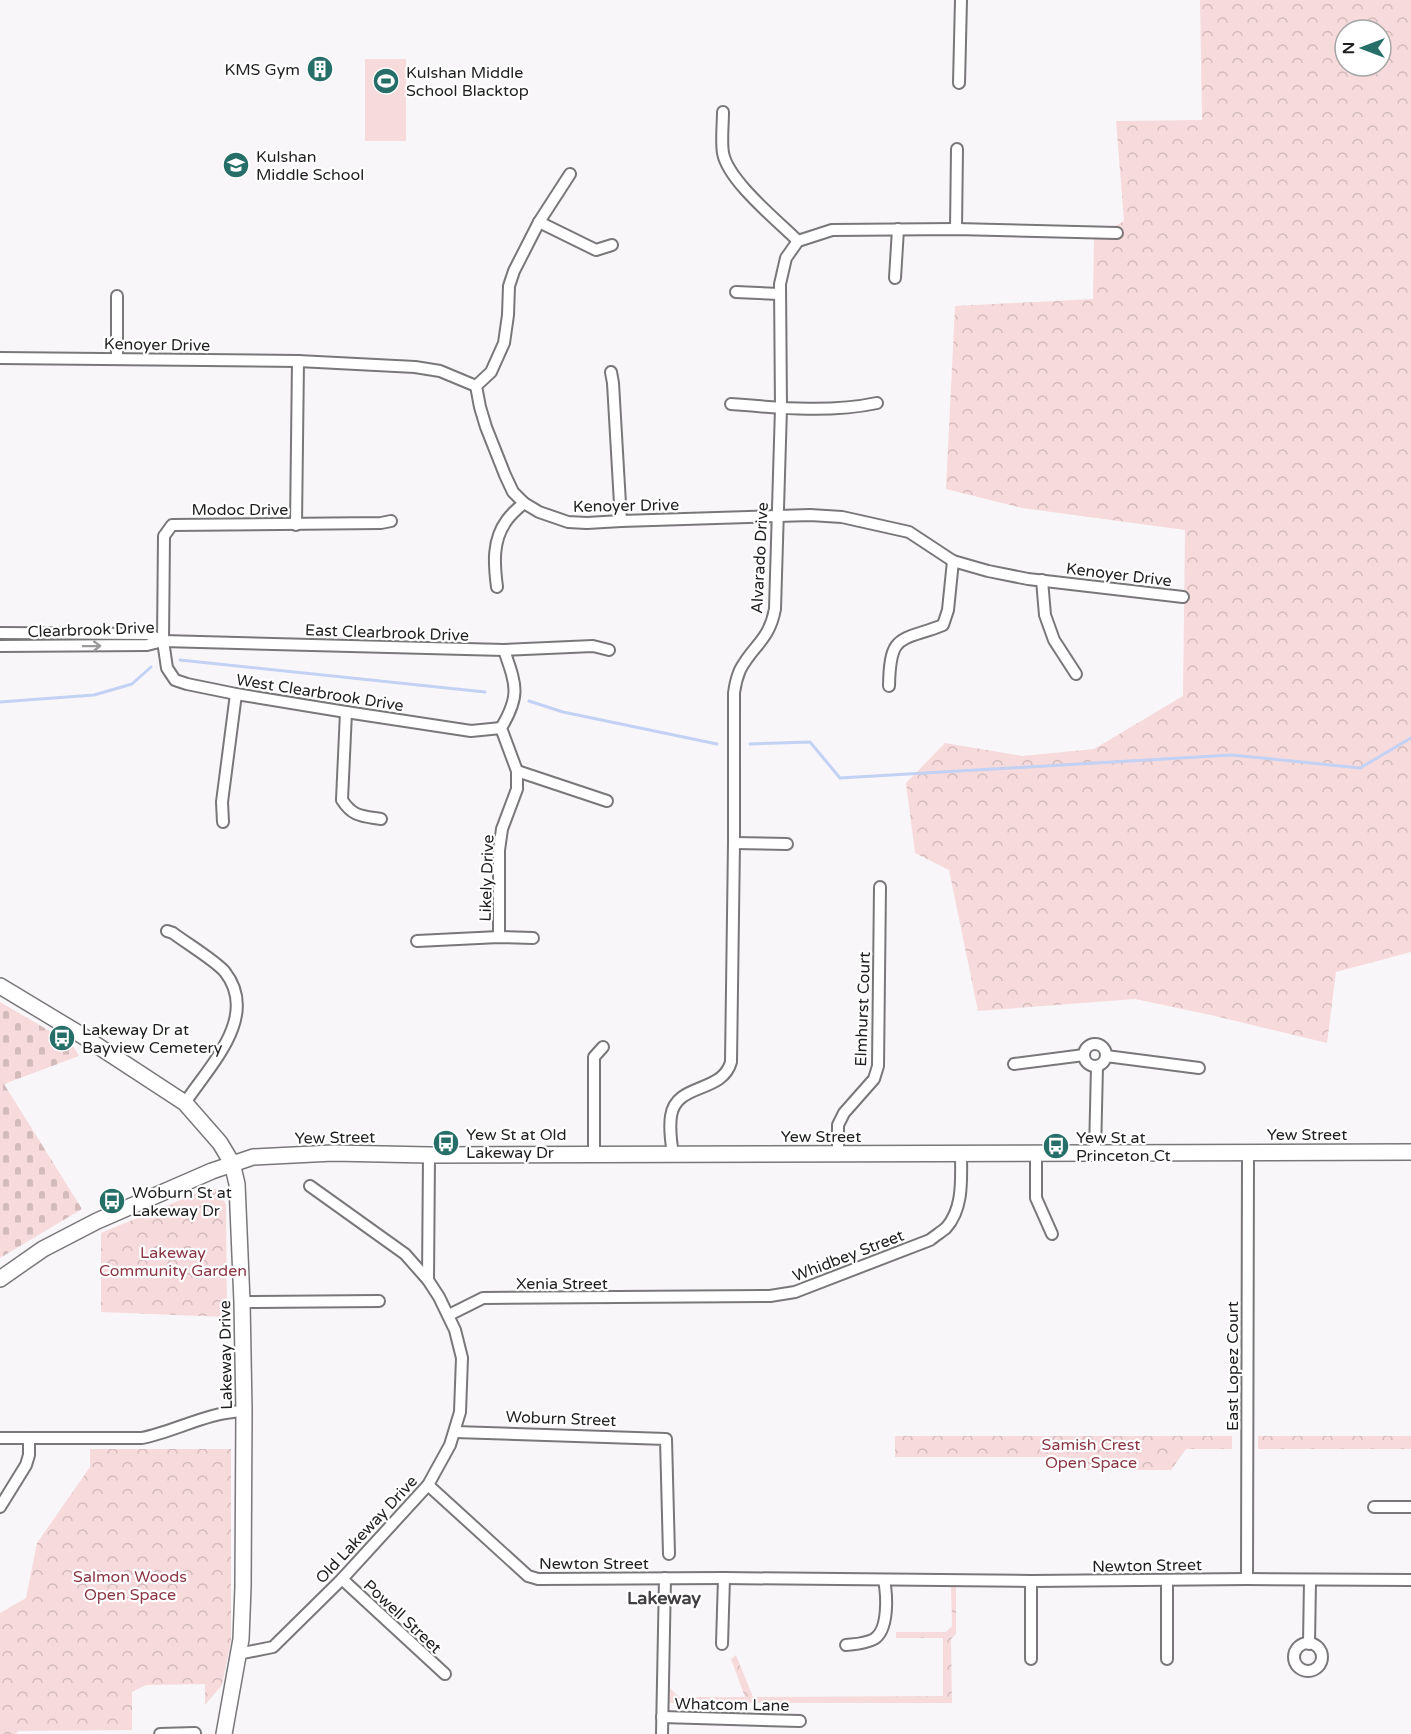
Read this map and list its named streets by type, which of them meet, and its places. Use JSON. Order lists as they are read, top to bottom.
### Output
{
  "streets": {
    "street": [
      "Kenoyer Drive",
      "Modoc Drive",
      "Alvarado Drive",
      "Clearbrook Drive",
      "East Clearbrook Drive",
      "West Clearbrook Drive",
      "Likely Drive",
      "Elmhurst Court",
      "Yew Street",
      "Whidbey Street",
      "Xenia Street",
      "Lakeway Drive",
      "East Lopez Court",
      "Woburn Street",
      "Old Lakeway Drive",
      "Newton Street",
      "Powell Street",
      "Whatcom Lane"
    ]
  },
  "crossings": [
    ["Kenoyer Drive", "Alvarado Drive"],
    ["Modoc Drive", "Clearbrook Drive"],
    ["Modoc Drive", "East Clearbrook Drive"],
    ["Modoc Drive", "West Clearbrook Drive"],
    ["Alvarado Drive", "Yew Street"],
    ["Clearbrook Drive", "East Clearbrook Drive"],
    ["Clearbrook Drive", "West Clearbrook Drive"],
    ["East Clearbrook Drive", "West Clearbrook Drive"],
    ["West Clearbrook Drive", "Likely Drive"],
    ["Elmhurst Court", "Yew Street"],
    ["Yew Street", "Whidbey Street"],
    ["Yew Street", "Lakeway Drive"],
    ["Yew Street", "East Lopez Court"],
    ["Whidbey Street", "Xenia Street"],
    ["Xenia Street", "Old Lakeway Drive"],
    ["Lakeway Drive", "Old Lakeway Drive"],
    ["East Lopez Court", "Newton Street"],
    ["Woburn Street", "Old Lakeway Drive"],
    ["Old Lakeway Drive", "Newton Street"],
    ["Old Lakeway Drive", "Powell Street"]
  ],
  "districts": ["Lakeway"],
  "parks": ["Lakeway Community Garden", "Samish Crest Open Space", "Salmon Woods Open Space"],
  "places": {
    "building": ["KMS Gym"],
    "sports": ["Kulshan Middle School Blacktop"],
    "school or university": ["Kulshan Middle School"],
    "bus stop": [
      "Lakeway Dr at Bayview Cemetery",
      "Yew St at Old Lakeway Dr",
      "Yew St at Princeton Ct",
      "Woburn St at Lakeway Dr"
    ]
  },
  "north": "left"
}
